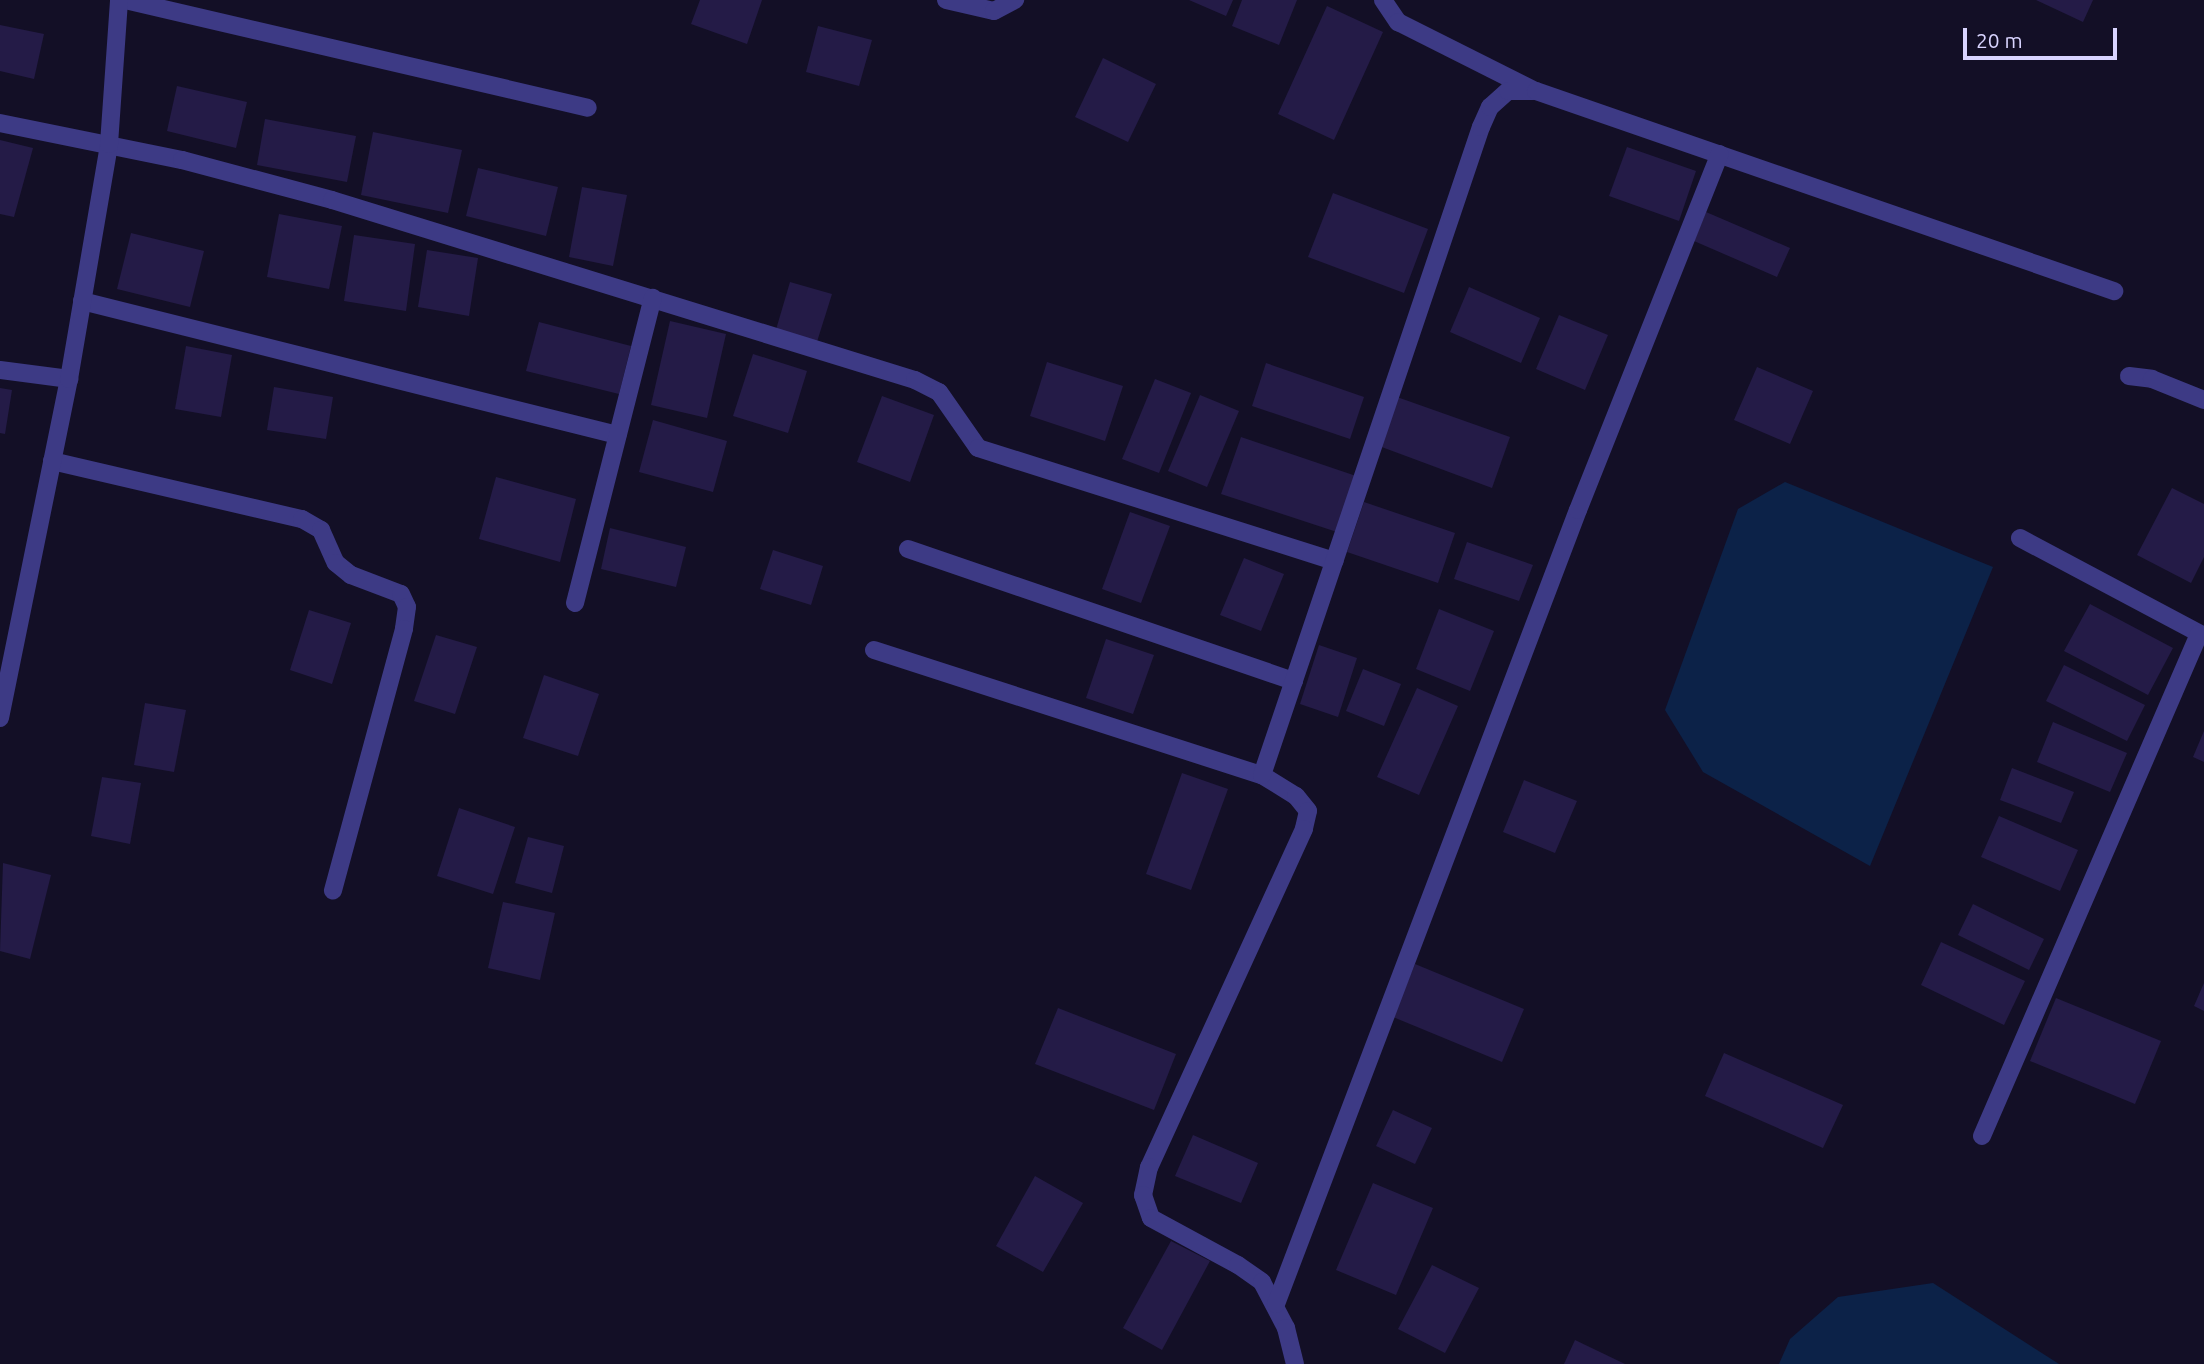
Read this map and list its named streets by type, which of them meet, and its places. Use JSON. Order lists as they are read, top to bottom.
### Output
{
  "scale_bar": "20 m"
}
